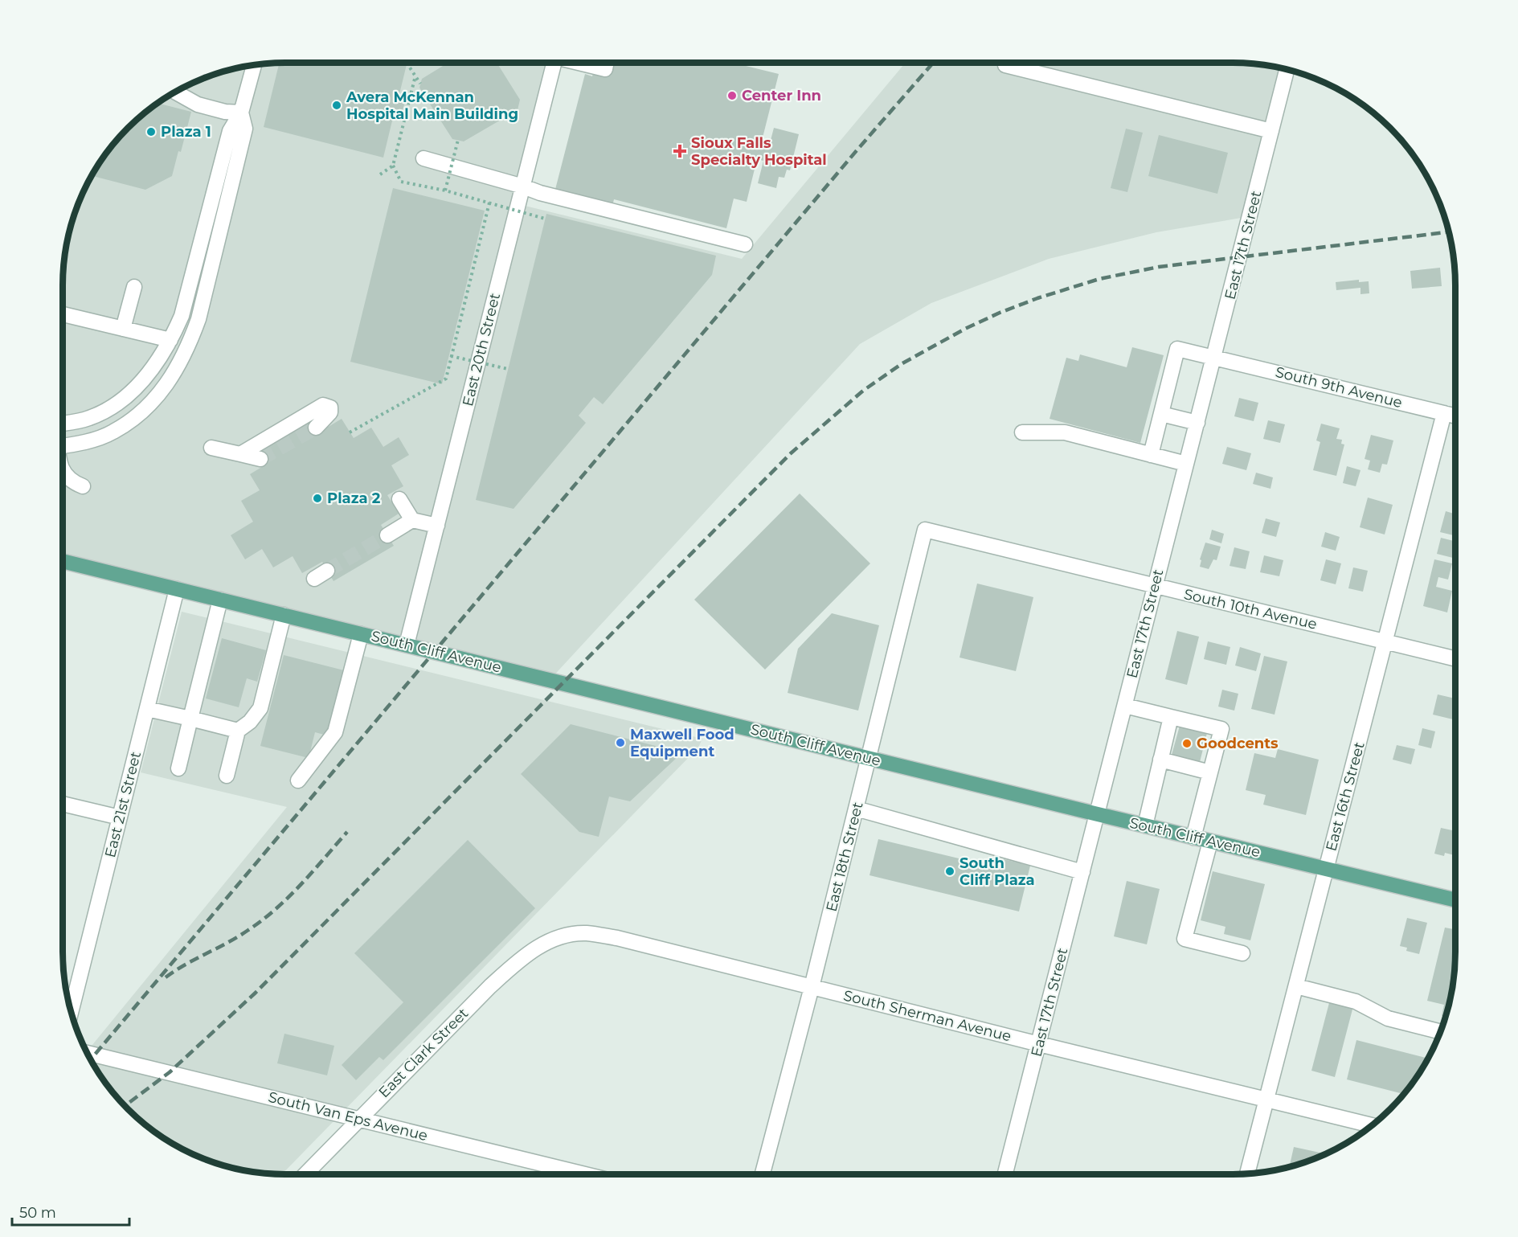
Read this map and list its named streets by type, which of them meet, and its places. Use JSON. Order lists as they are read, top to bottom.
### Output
{
  "streets": {
    "main road": ["South Cliff Avenue"],
    "street": [
      "East 17th Street",
      "East 20th Street",
      "South 9th Avenue",
      "South 10th Avenue",
      "East 16th Street",
      "East 21st Street",
      "East 18th Street",
      "South Sherman Avenue",
      "East Clark Street",
      "South Van Eps Avenue"
    ]
  },
  "crossings": [
    ["East 17th Street", "South 9th Avenue"],
    ["East 17th Street", "South 10th Avenue"],
    ["East 17th Street", "South Cliff Avenue"],
    ["East 17th Street", "South Sherman Avenue"],
    ["East 20th Street", "South Cliff Avenue"],
    ["South 9th Avenue", "East 16th Street"],
    ["South 10th Avenue", "East 16th Street"],
    ["South 10th Avenue", "East 18th Street"],
    ["South Cliff Avenue", "East 16th Street"],
    ["South Cliff Avenue", "East 21st Street"],
    ["South Cliff Avenue", "East 18th Street"],
    ["East 16th Street", "South Sherman Avenue"],
    ["East 18th Street", "South Sherman Avenue"],
    ["South Sherman Avenue", "East Clark Street"],
    ["East Clark Street", "South Van Eps Avenue"]
  ],
  "places": {
    "other": [
      "Center Inn",
      "Avera McKennan Hospital Main Building",
      "Plaza 1",
      "Plaza 2",
      "Maxwell Food Equipment",
      "Goodcents",
      "South Cliff Plaza"
    ],
    "health": ["Sioux Falls Specialty Hospital"]
  },
  "scale_bar": "50 m"
}
